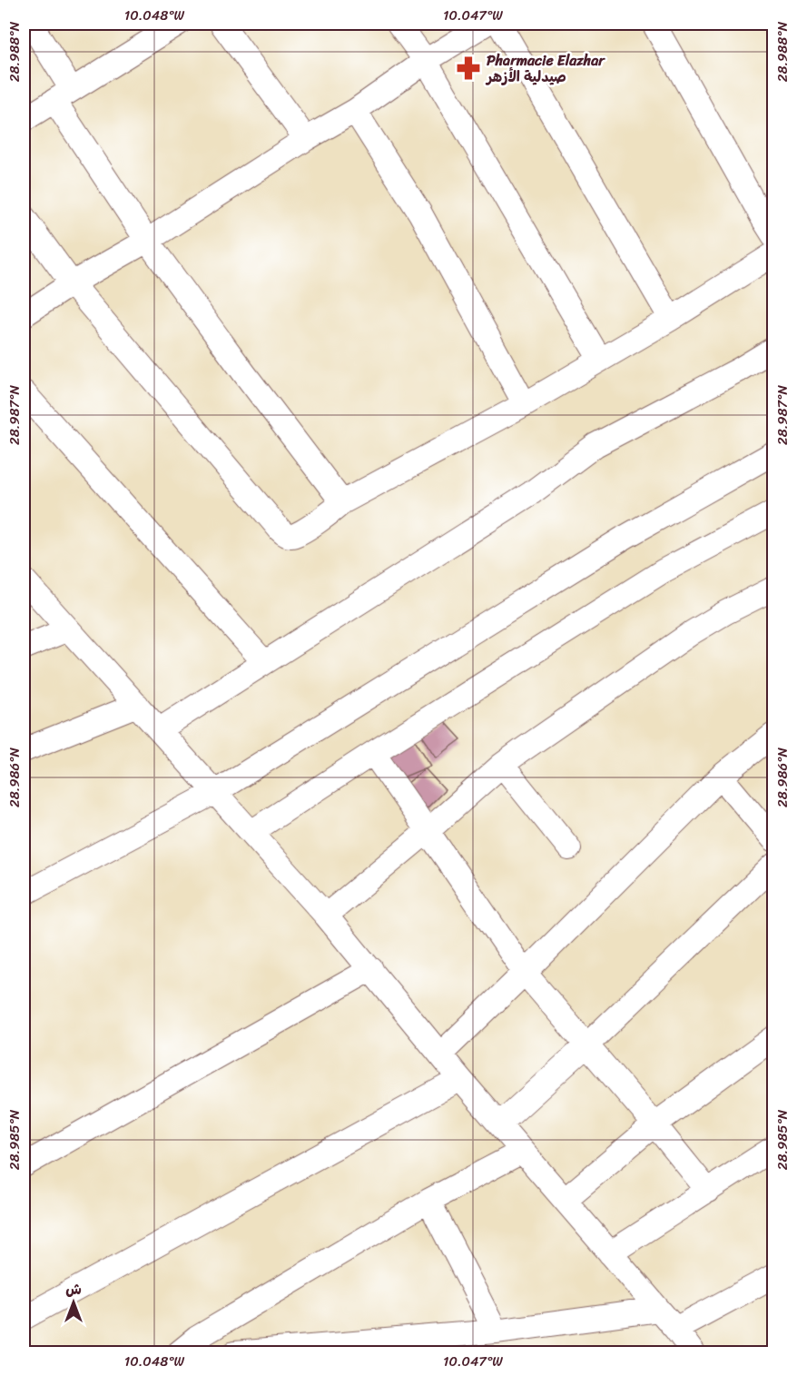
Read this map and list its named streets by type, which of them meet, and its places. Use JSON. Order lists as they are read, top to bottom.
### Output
{
  "places": {
    "pharmacy": ["Pharmacie Elazhar صيدلية الأزهر"]
  },
  "north": "top",
  "coordinates": [
    "10.048°W",
    "10.047°W",
    "28.988°N",
    "28.987°N",
    "28.986°N",
    "28.985°N"
  ]
}
